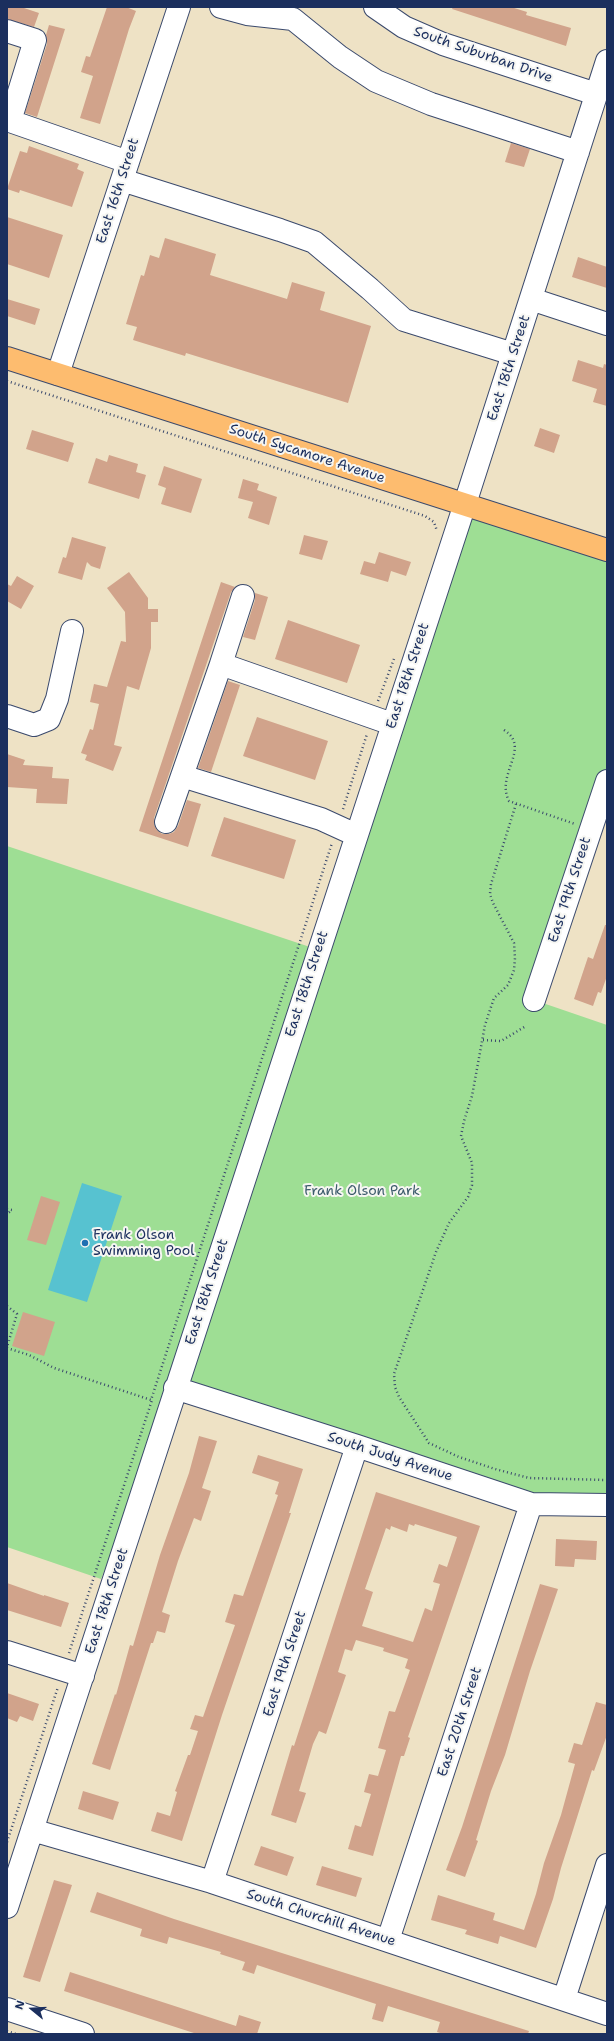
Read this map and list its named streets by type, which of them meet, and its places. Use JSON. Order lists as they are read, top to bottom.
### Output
{
  "streets": {
    "main road": ["South Sycamore Avenue"],
    "street": [
      "South Suburban Drive",
      "East 16th Street",
      "East 18th Street",
      "East 19th Street",
      "South Judy Avenue",
      "East 20th Street",
      "South Churchill Avenue"
    ]
  },
  "crossings": [
    ["South Suburban Drive", "East 18th Street"],
    ["East 16th Street", "South Sycamore Avenue"],
    ["East 18th Street", "South Sycamore Avenue"],
    ["East 18th Street", "South Judy Avenue"],
    ["East 18th Street", "South Churchill Avenue"],
    ["East 19th Street", "South Judy Avenue"],
    ["East 19th Street", "South Churchill Avenue"],
    ["South Judy Avenue", "East 20th Street"],
    ["East 20th Street", "South Churchill Avenue"]
  ],
  "parks": ["Frank Olson Park"],
  "places": ["Frank Olson Swimming Pool"],
  "north": "left"
}
